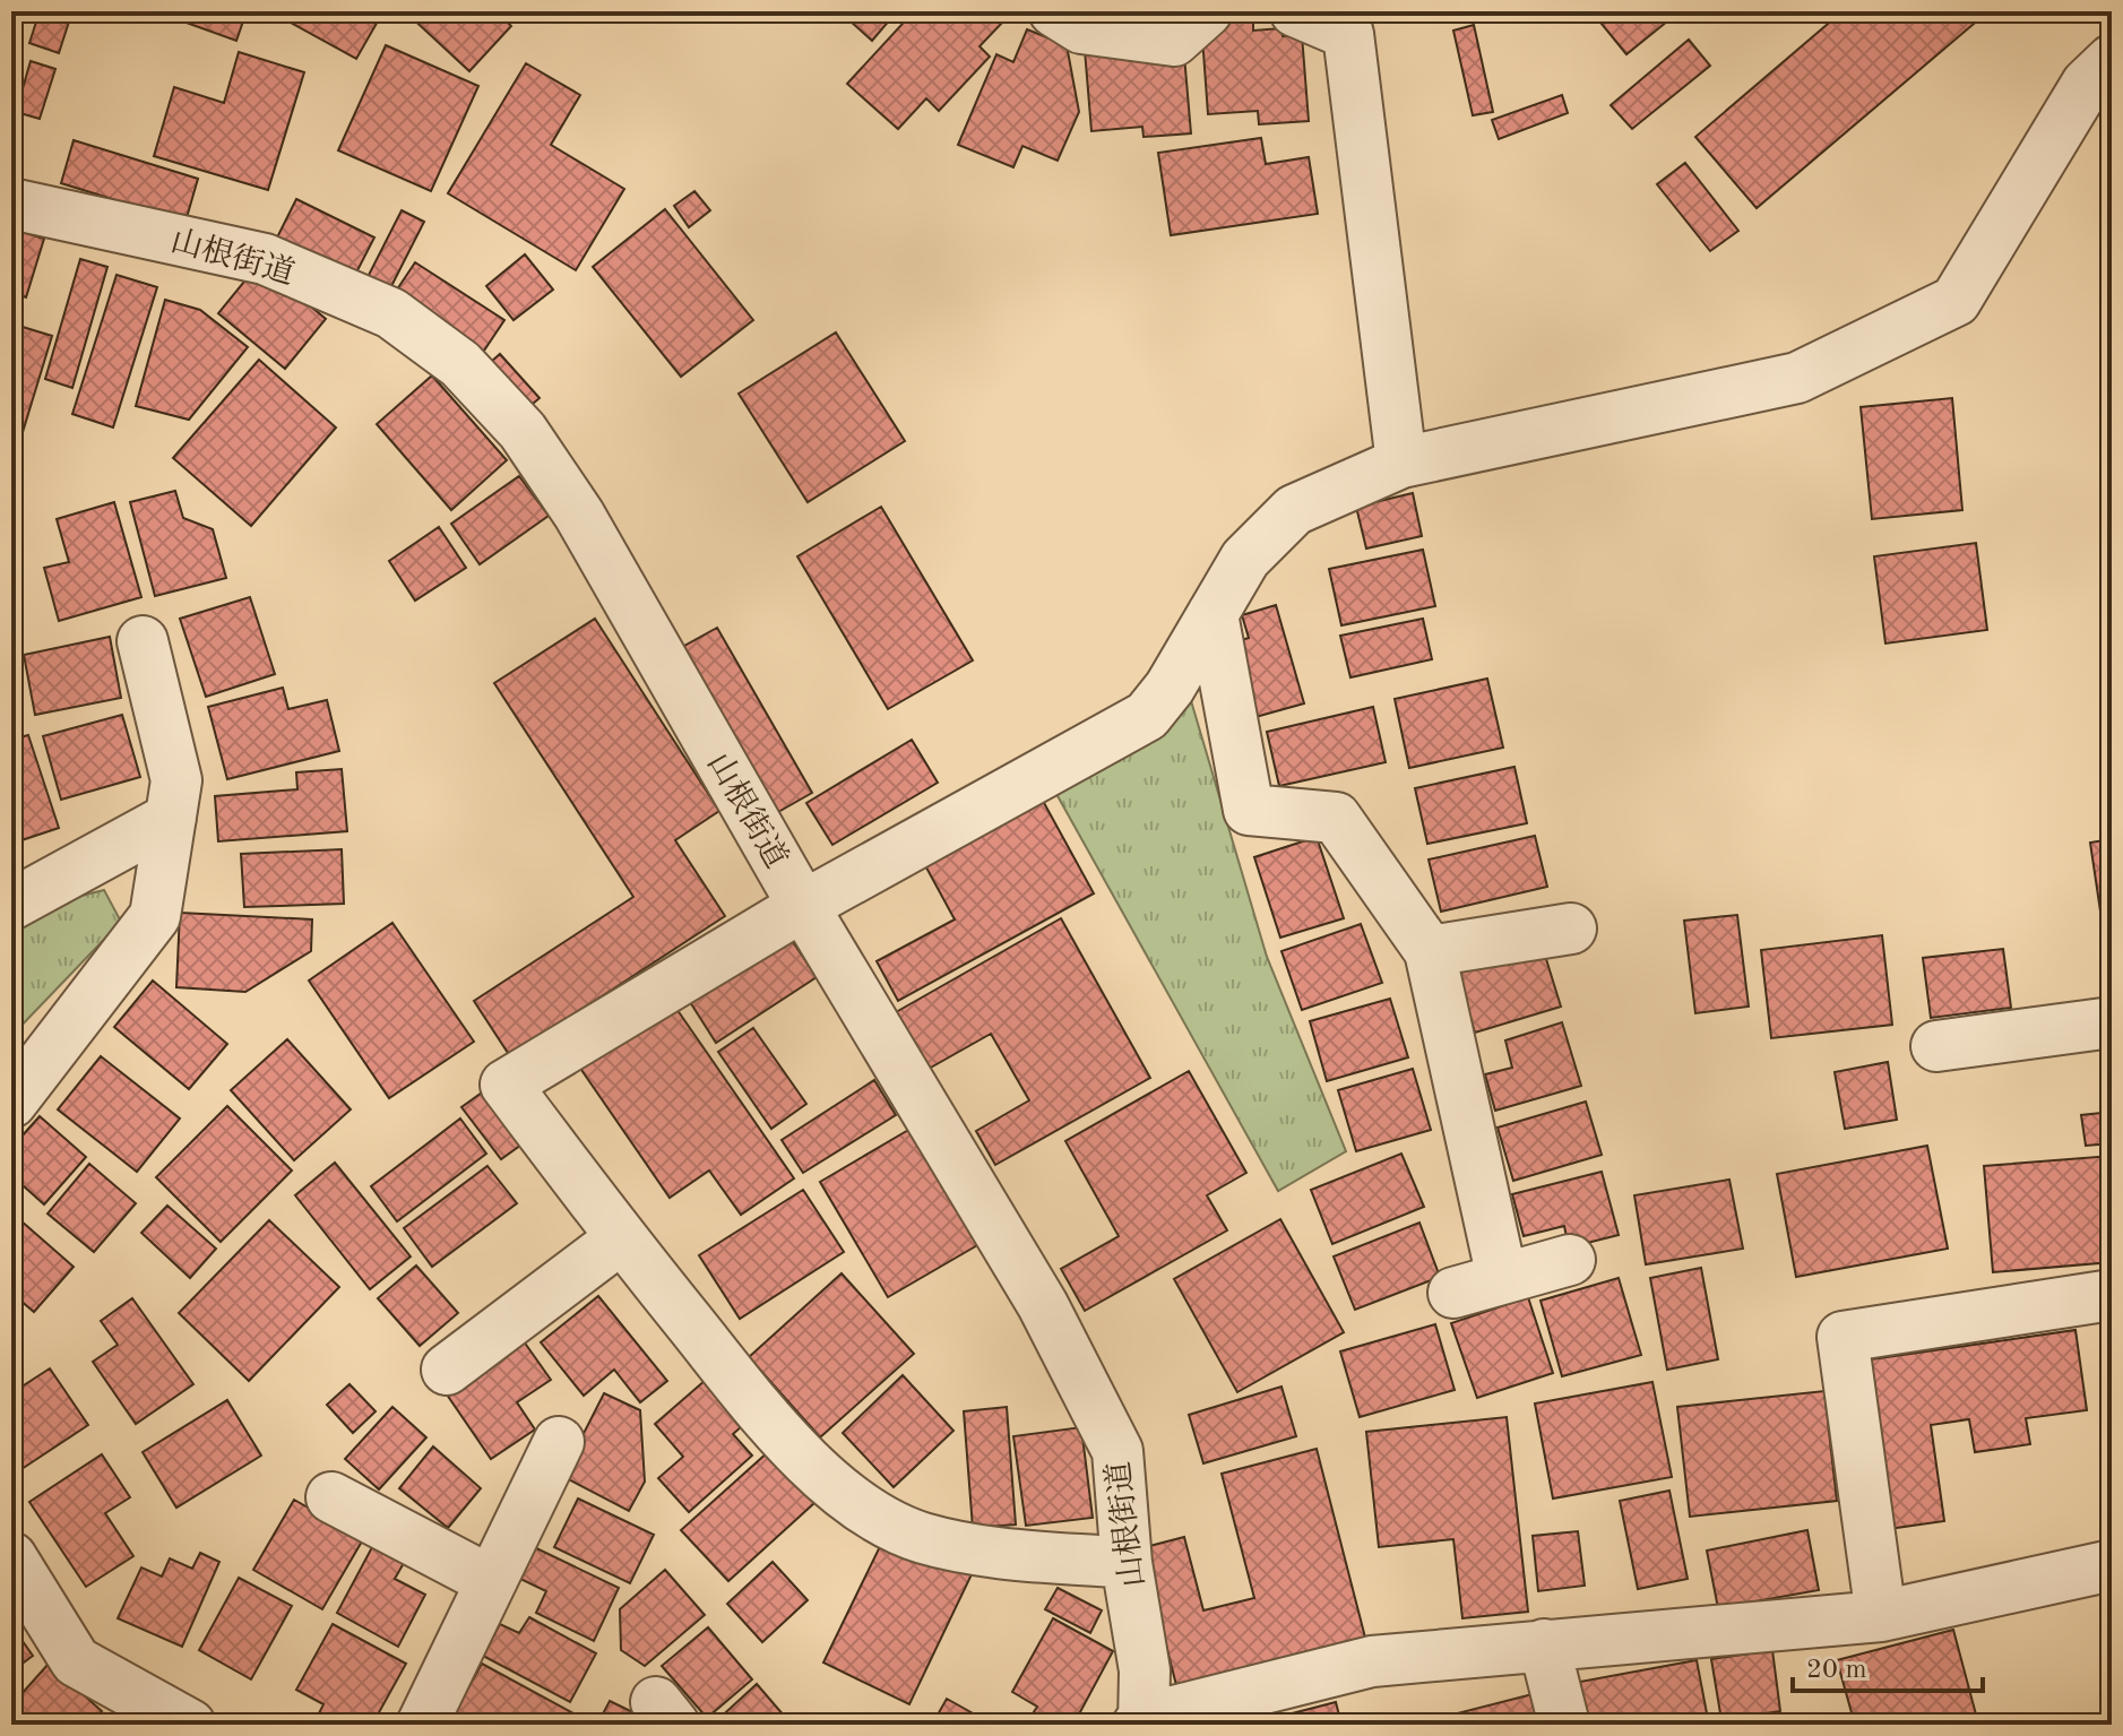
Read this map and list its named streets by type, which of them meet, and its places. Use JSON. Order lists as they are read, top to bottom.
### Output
{
  "streets": {
    "street": ["山根街道"]
  },
  "scale_bar": "20 m"
}
